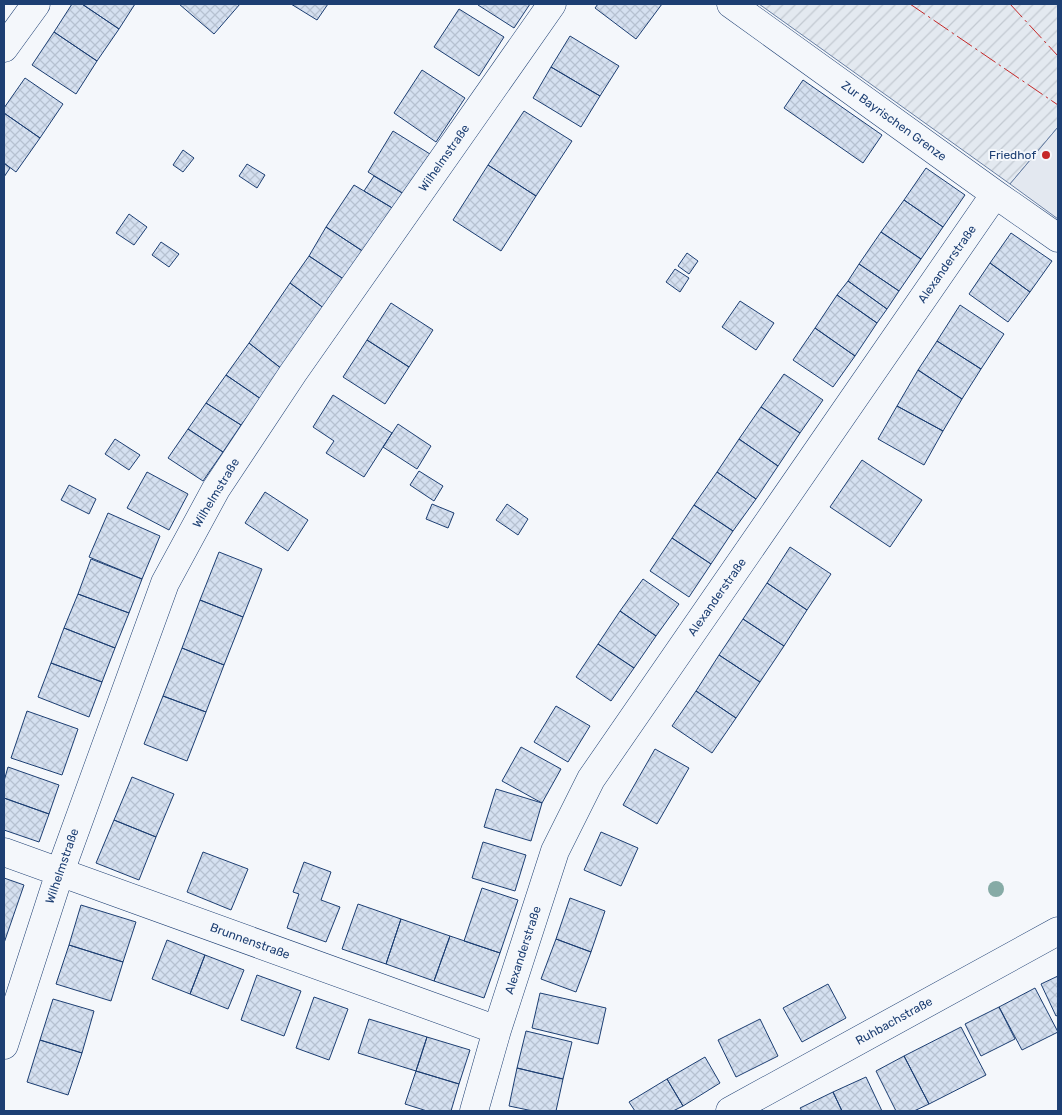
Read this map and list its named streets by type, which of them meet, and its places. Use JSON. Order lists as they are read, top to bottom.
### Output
{
  "streets": {
    "street": [
      "Zur Bayrischen Grenze",
      "Wilhelmstraße",
      "Alexanderstraße",
      "Brunnenstraße",
      "Ruhbachstraße"
    ]
  },
  "crossings": [
    ["Zur Bayrischen Grenze", "Alexanderstraße"],
    ["Wilhelmstraße", "Brunnenstraße"],
    ["Alexanderstraße", "Brunnenstraße"]
  ],
  "places": ["Friedhof"]
}
